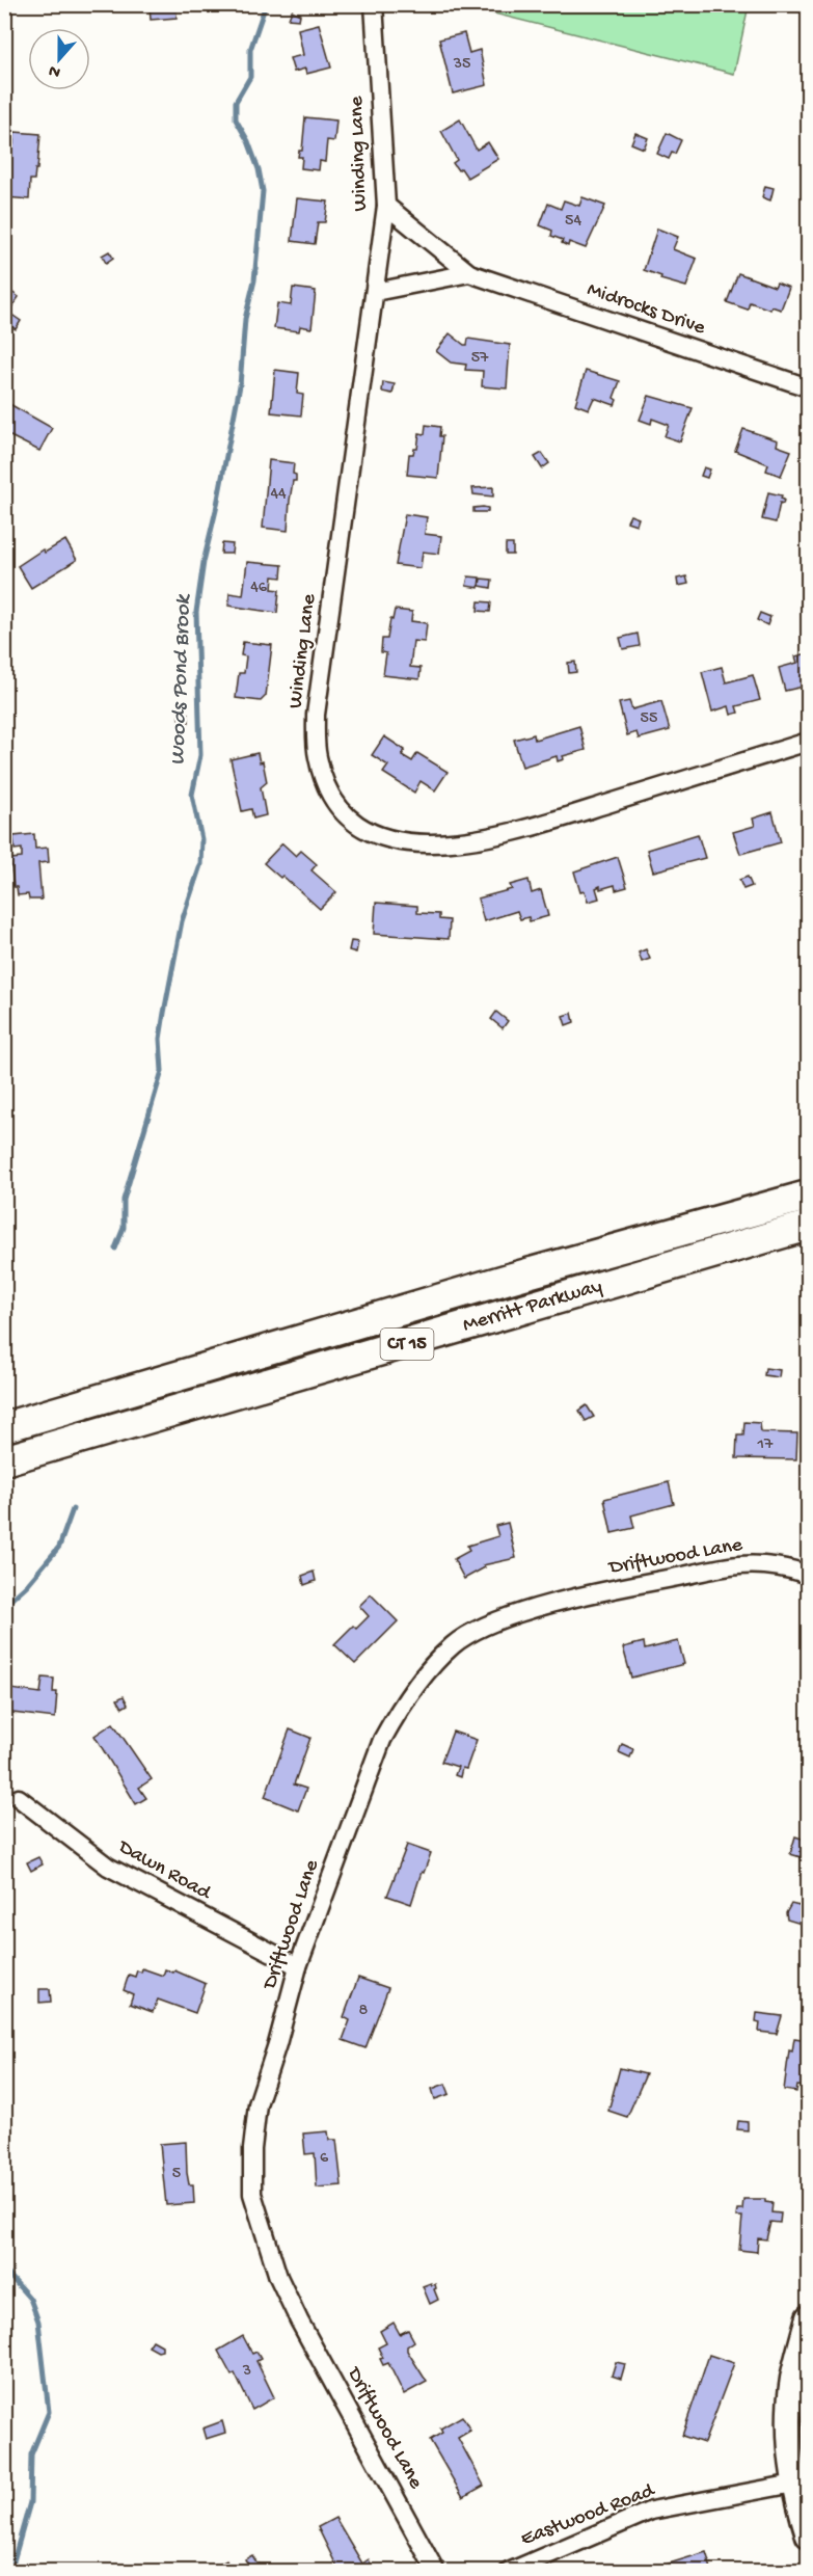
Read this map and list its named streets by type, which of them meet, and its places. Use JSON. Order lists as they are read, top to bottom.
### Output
{
  "streets": {
    "highway": ["Merritt Parkway", "CT 15"],
    "street": [
      "Winding Lane",
      "Midrocks Drive",
      "Driftwood Lane",
      "Dawn Road",
      "Eastwood Road"
    ]
  },
  "crossings": [
    ["Winding Lane", "Midrocks Drive"],
    ["Driftwood Lane", "Dawn Road"]
  ],
  "water": ["Woods Pond Brook"],
  "house_numbers": [
    "35",
    "54",
    "57",
    "44",
    "46",
    "55",
    "17",
    "8",
    "6",
    "5",
    "3"
  ],
  "north": "bottom"
}
